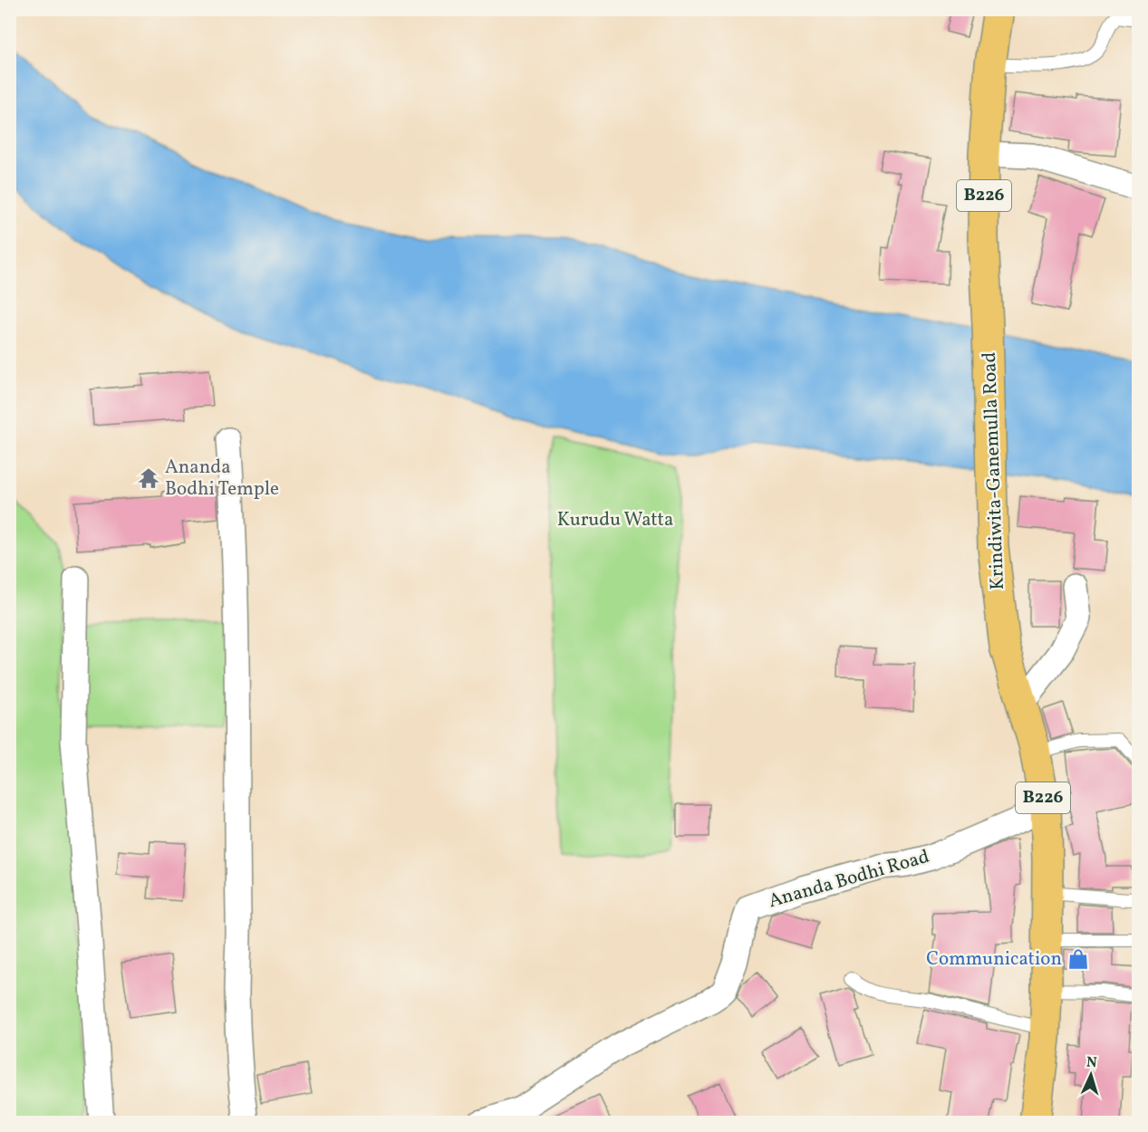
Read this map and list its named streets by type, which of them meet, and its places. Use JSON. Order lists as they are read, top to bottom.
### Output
{
  "streets": {
    "main road": ["B226", "Krindiwita-Ganemulla Road"],
    "street": ["Ananda Bodhi Road"]
  },
  "crossings": [
    ["Krindiwita-Ganemulla Road", "Ananda Bodhi Road"]
  ],
  "parks": ["Kurudu Watta"],
  "places": {
    "temple": ["Ananda Bodhi Temple"],
    "shop": ["Communication"]
  },
  "north": "top"
}
